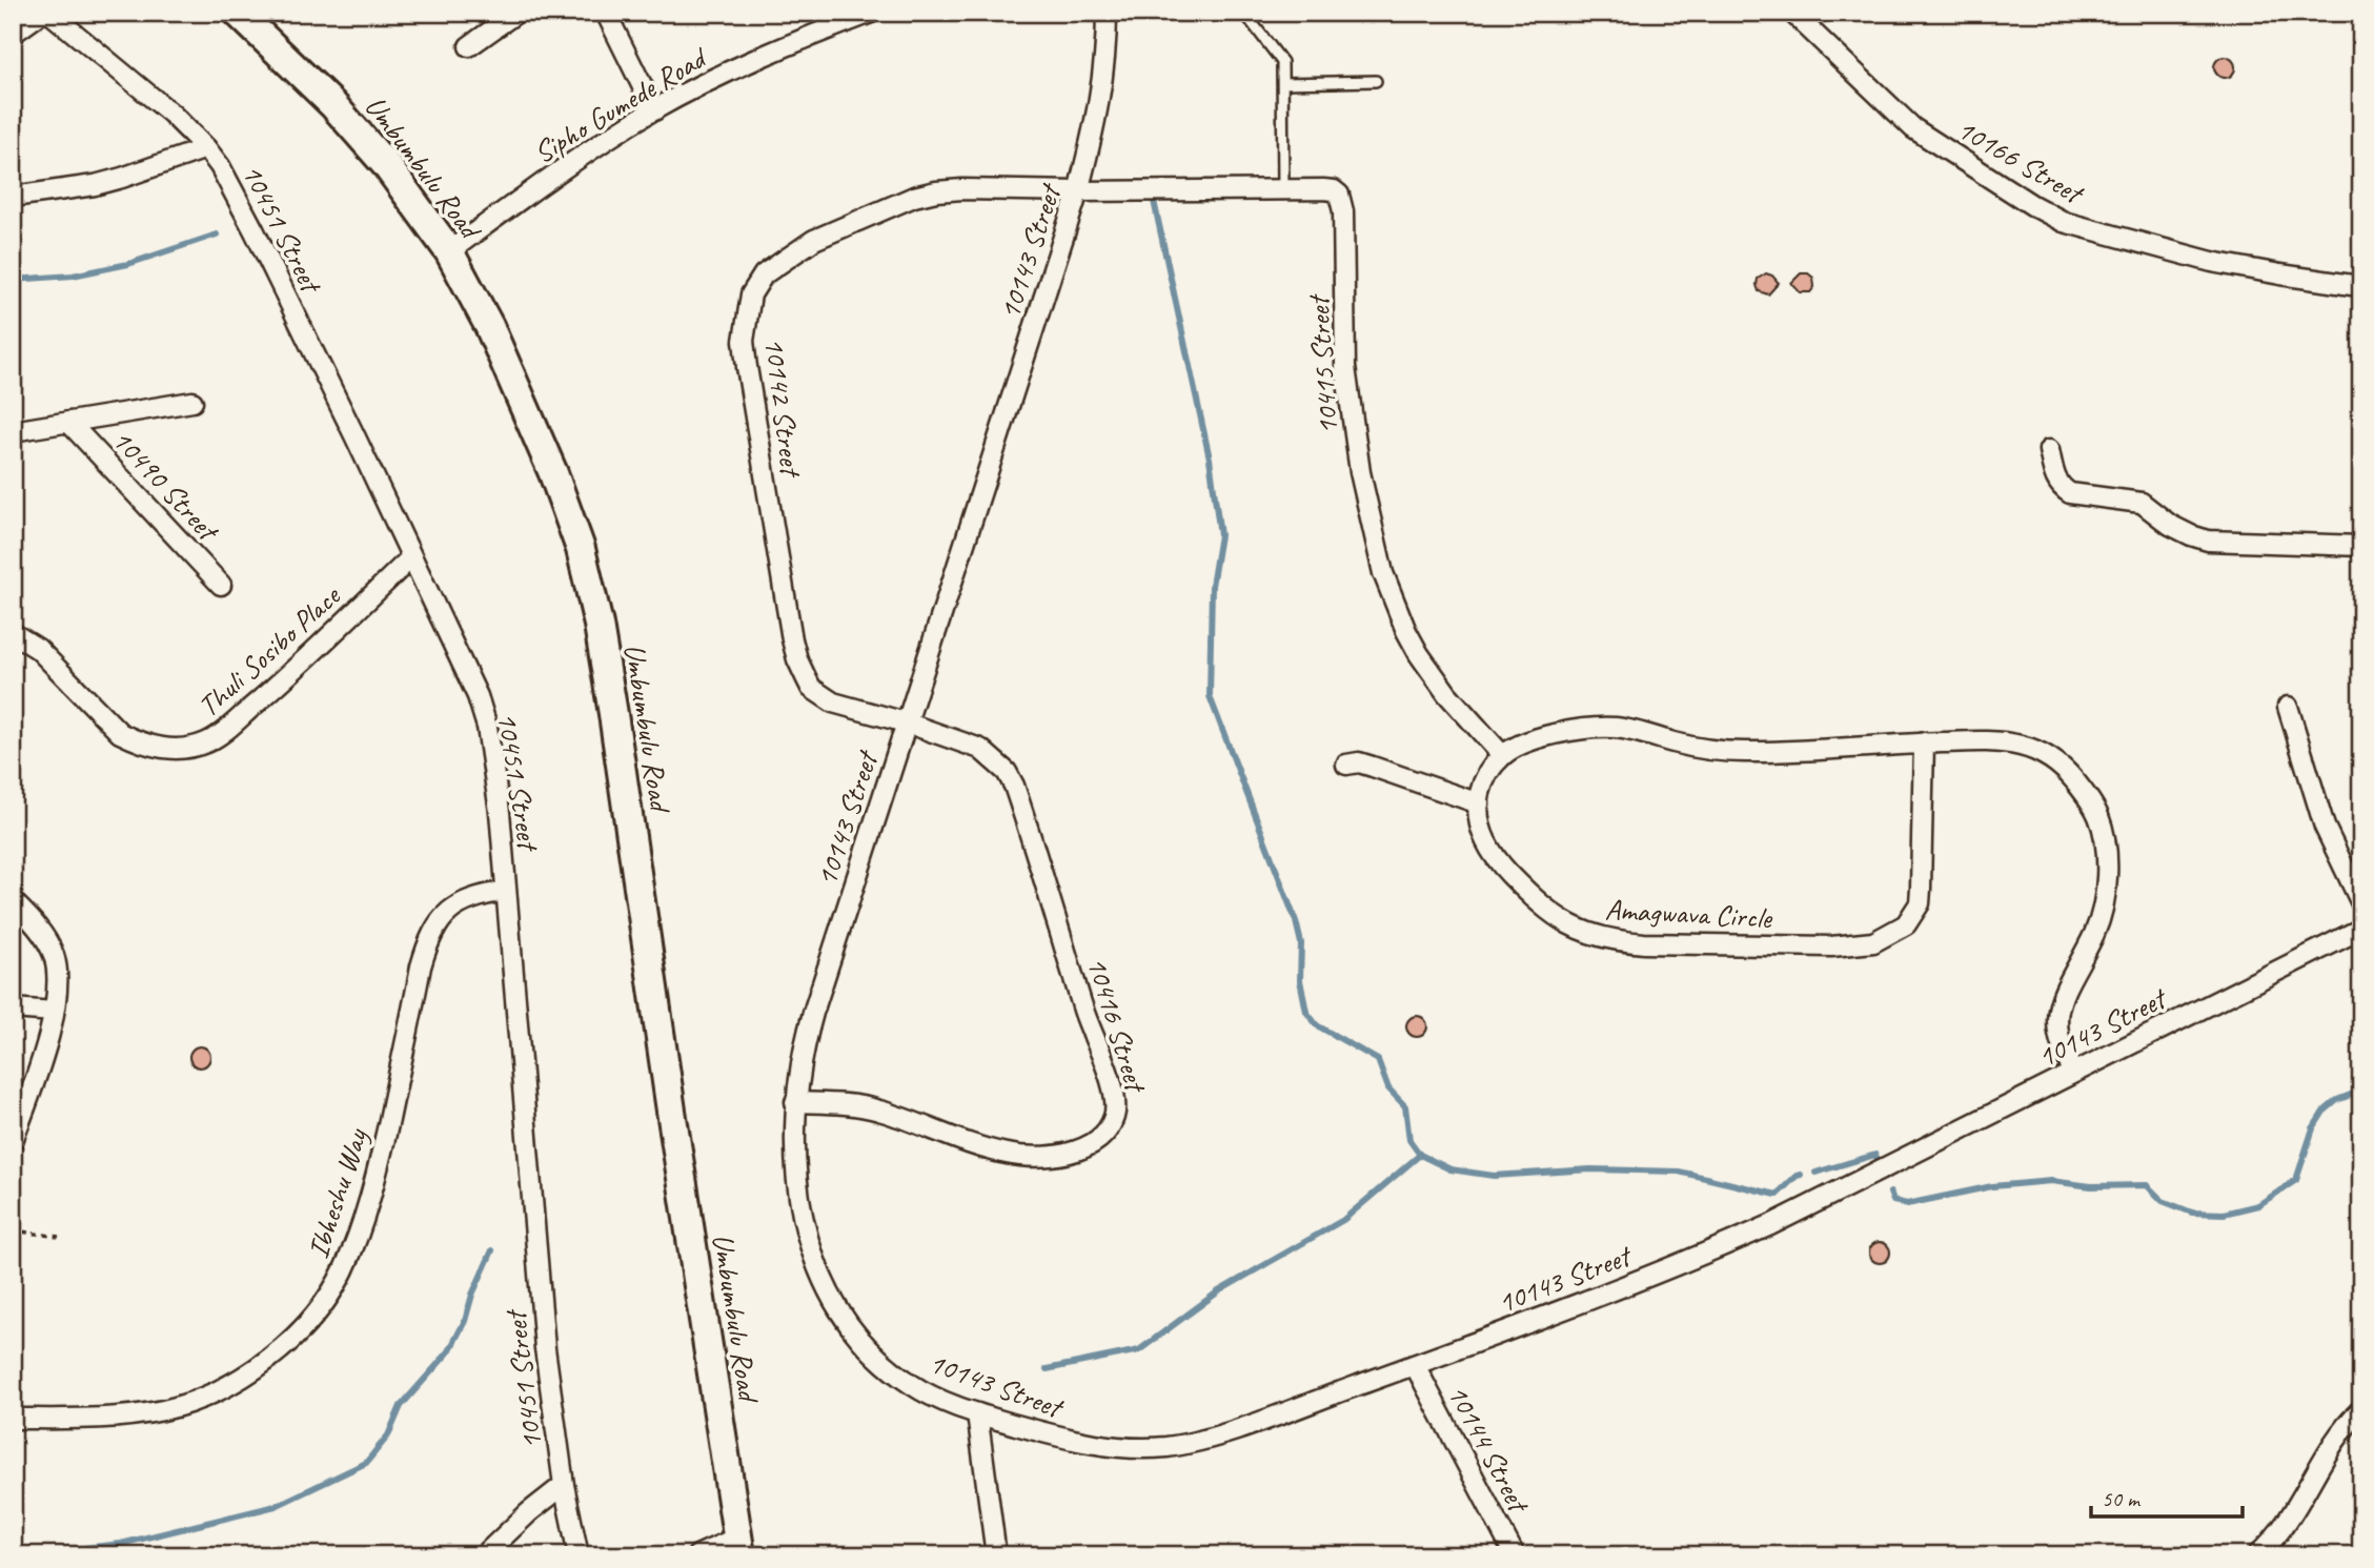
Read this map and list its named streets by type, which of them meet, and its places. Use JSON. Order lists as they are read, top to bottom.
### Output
{
  "streets": {
    "main road": ["Umbumbulu Road"],
    "street": [
      "Sipho Gumede Road",
      "10166 Street",
      "10451 Street",
      "10143 Street",
      "10415 Street",
      "10142 Street",
      "10490 Street",
      "Thuli Sosibo Place",
      "Amagwava Circle",
      "10416 Street",
      "Ibheshu Way",
      "10144 Street"
    ]
  },
  "crossings": [
    ["Sipho Gumede Road", "Umbumbulu Road"],
    ["10451 Street", "Thuli Sosibo Place"],
    ["10451 Street", "Ibheshu Way"],
    ["10143 Street", "10415 Street"],
    ["10143 Street", "10142 Street"],
    ["10143 Street", "10416 Street"],
    ["10143 Street", "10144 Street"],
    ["10415 Street", "10142 Street"],
    ["10415 Street", "Amagwava Circle"],
    ["10142 Street", "10416 Street"]
  ],
  "scale_bar": "50 m"
}
